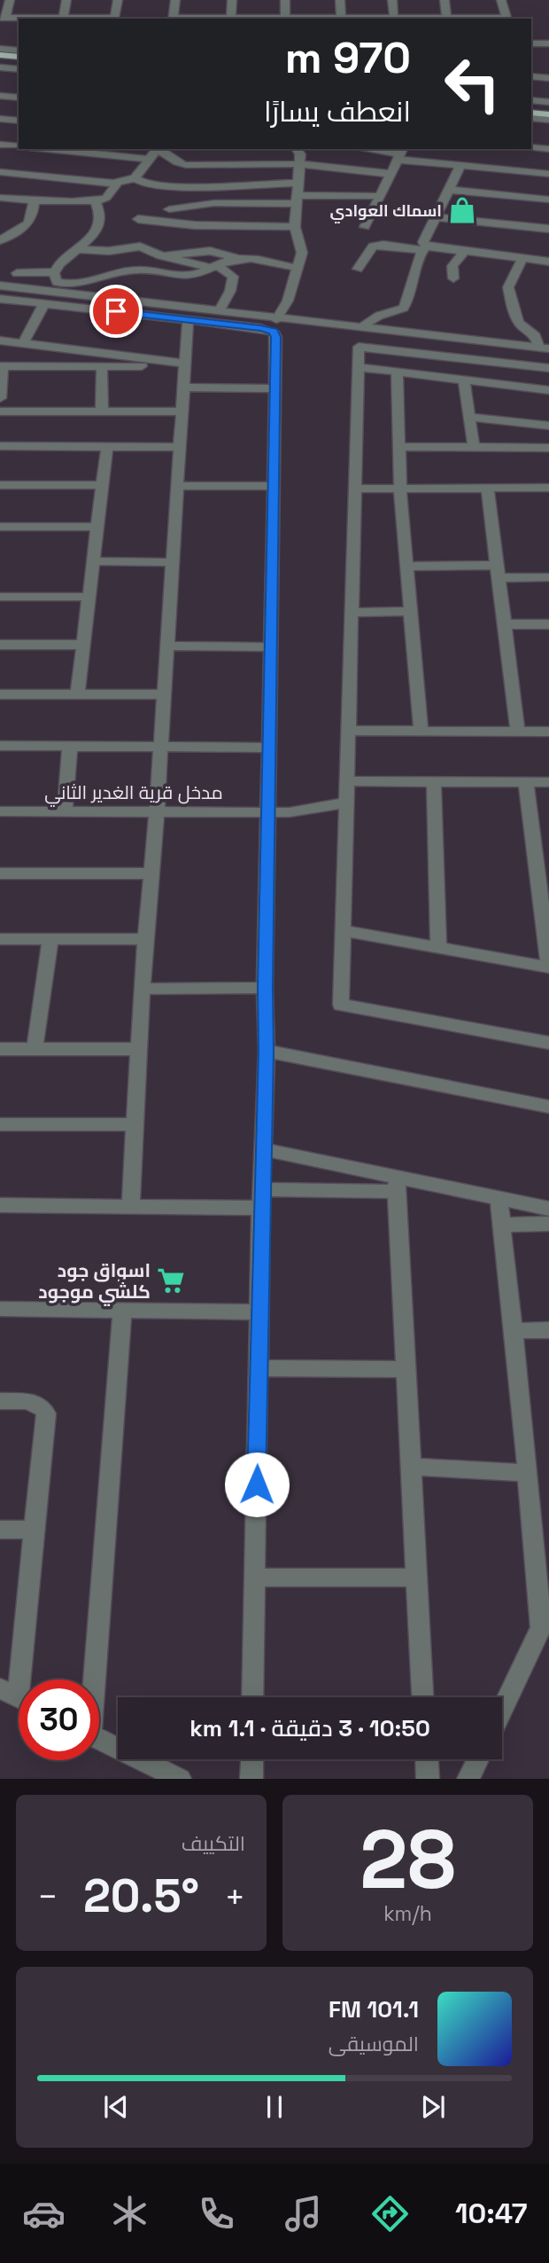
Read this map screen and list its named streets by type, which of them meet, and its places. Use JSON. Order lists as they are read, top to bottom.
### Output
{
  "streets": {
    "street": ["مدخل قرية الغدير الثاني"]
  },
  "places": {
    "shop": ["اسماك العوادي"],
    "supermarket": ["اسواق جود كلشي موجود"]
  },
  "page": {
    "turn": ["970 m", "انعطف يسارًا"],
    "limit": "30",
    "trip": "10:50 · 3 دقيقة · 1.1 km",
    "tile": [
      ["28", "km/h"],
      "التكييف"
    ],
    "heat": ["−", "20.5°", "+"],
    "song": ["101.1 FM", "الموسيقى"],
    "tabs": "10:47"
  }
}
